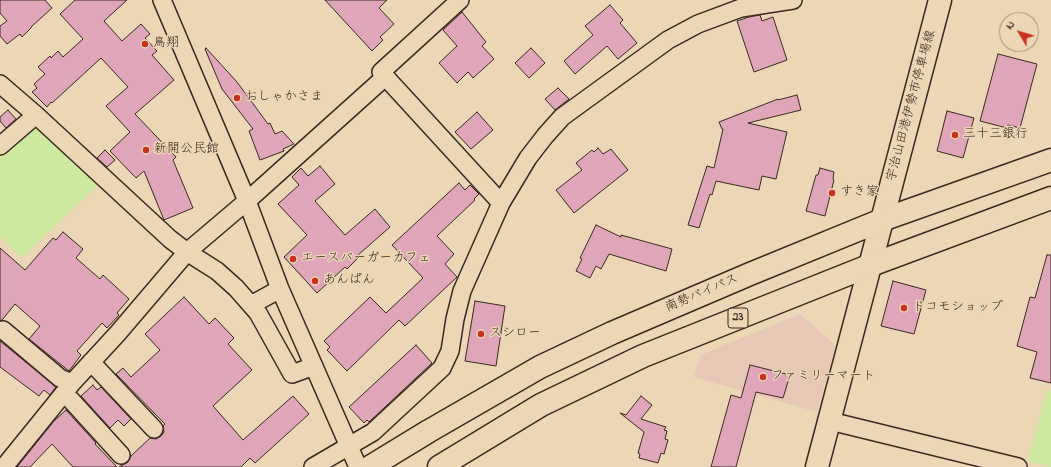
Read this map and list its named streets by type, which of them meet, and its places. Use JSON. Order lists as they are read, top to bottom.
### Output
{
  "streets": {
    "main road": ["宇治山田港伊勢市停車場線", "南勢バイパス", "23"]
  },
  "crossings": [
    ["宇治山田港伊勢市停車場線", "南勢バイパス"],
    ["宇治山田港伊勢市停車場線", "23"]
  ],
  "places": [
    "鳥翔",
    "おしゃかさま",
    "三十三銀行",
    "新開公民館",
    "すき家",
    "エースバーガーカフェ",
    "あんぱん",
    "ドコモショップ",
    "スシロー",
    "ファミリーマート"
  ],
  "north": "top left"
}
